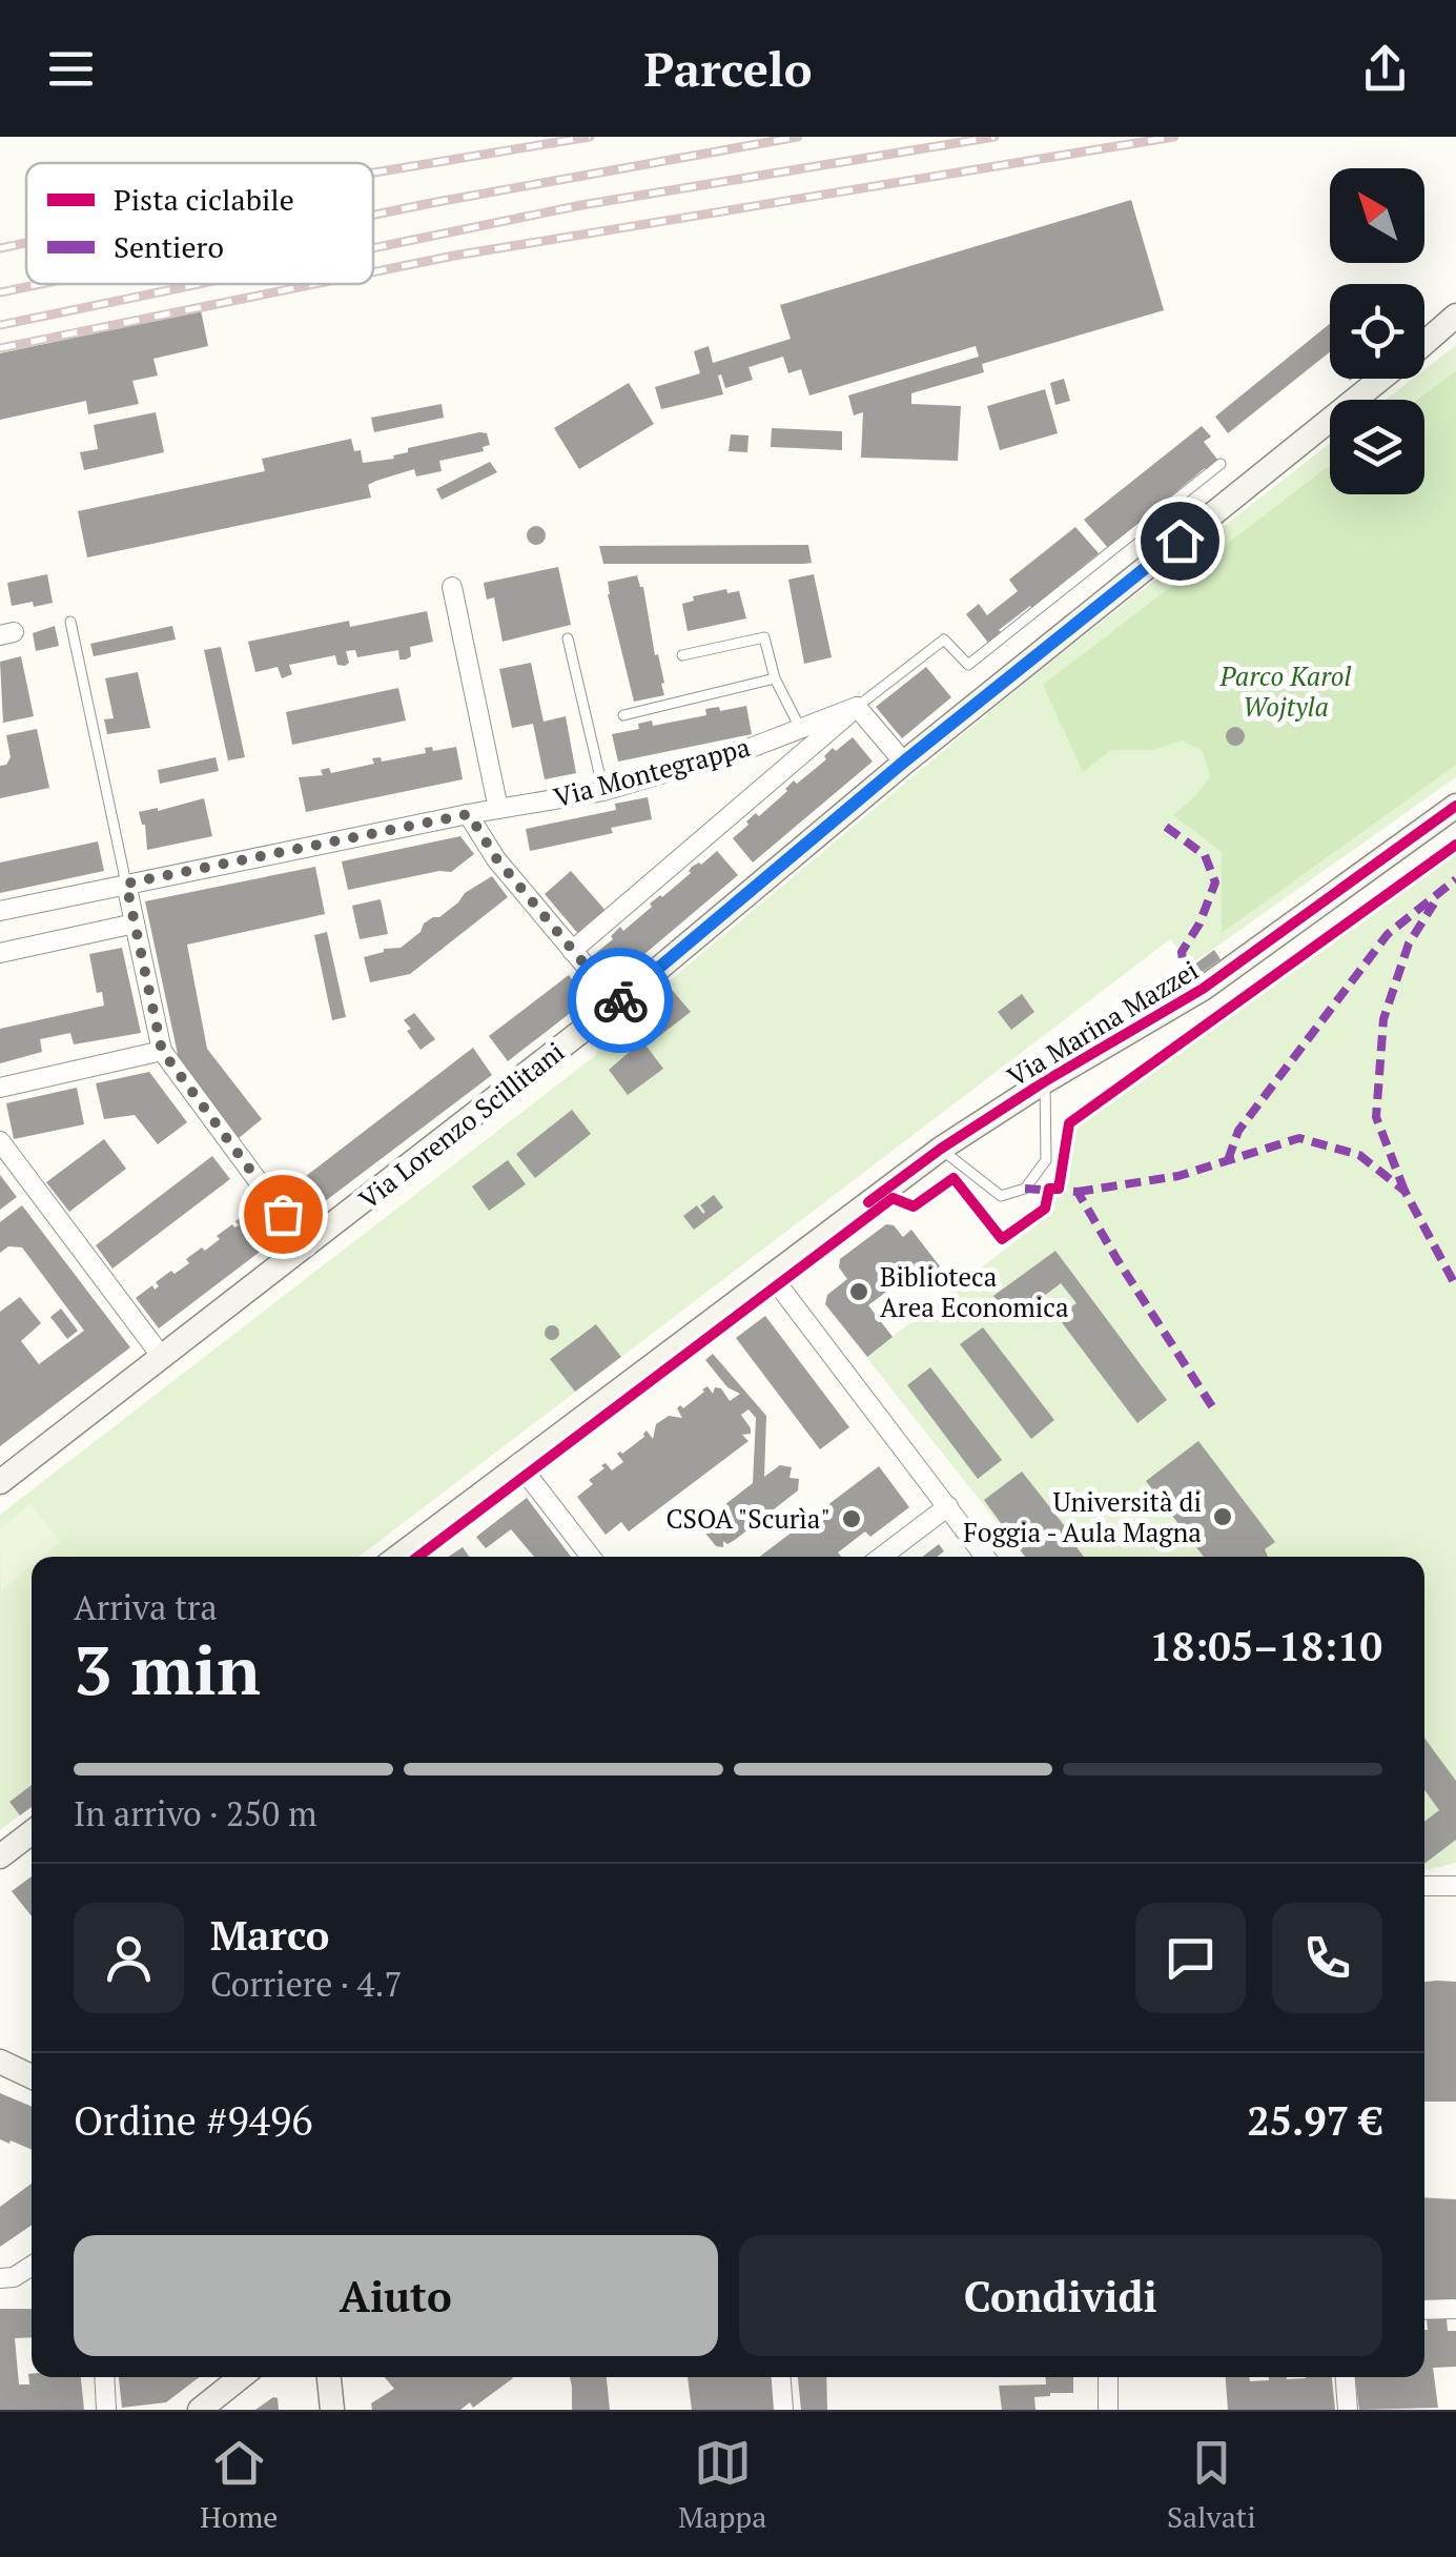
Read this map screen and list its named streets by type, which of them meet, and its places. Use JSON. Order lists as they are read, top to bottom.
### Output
{
  "streets": {
    "street": ["Via Montegrappa", "Via Marina Mazzei", "Via Lorenzo Scillitani"]
  },
  "parks": ["Parco Karol Wojtyla"],
  "places": ["Biblioteca Area Economica", "Università di Foggia - Aula Magna", "CSOA \"Scurìa\""],
  "legend": ["Pista ciclabile", "Sentiero"],
  "north": "top left",
  "page": {
    "header": "Parcelo",
    "heading": ["3 min", "Arriva tra", "18:05–18:10"],
    "panel": [
      "Marco",
      "Corriere · 4.7",
      "Ordine #9496",
      "25.97 €"
    ],
    "bar": "In arrivo · 250 m",
    "buttons": ["Aiuto", "Condividi"],
    "tabs": ["Home", "Mappa", "Salvati"]
  }
}
